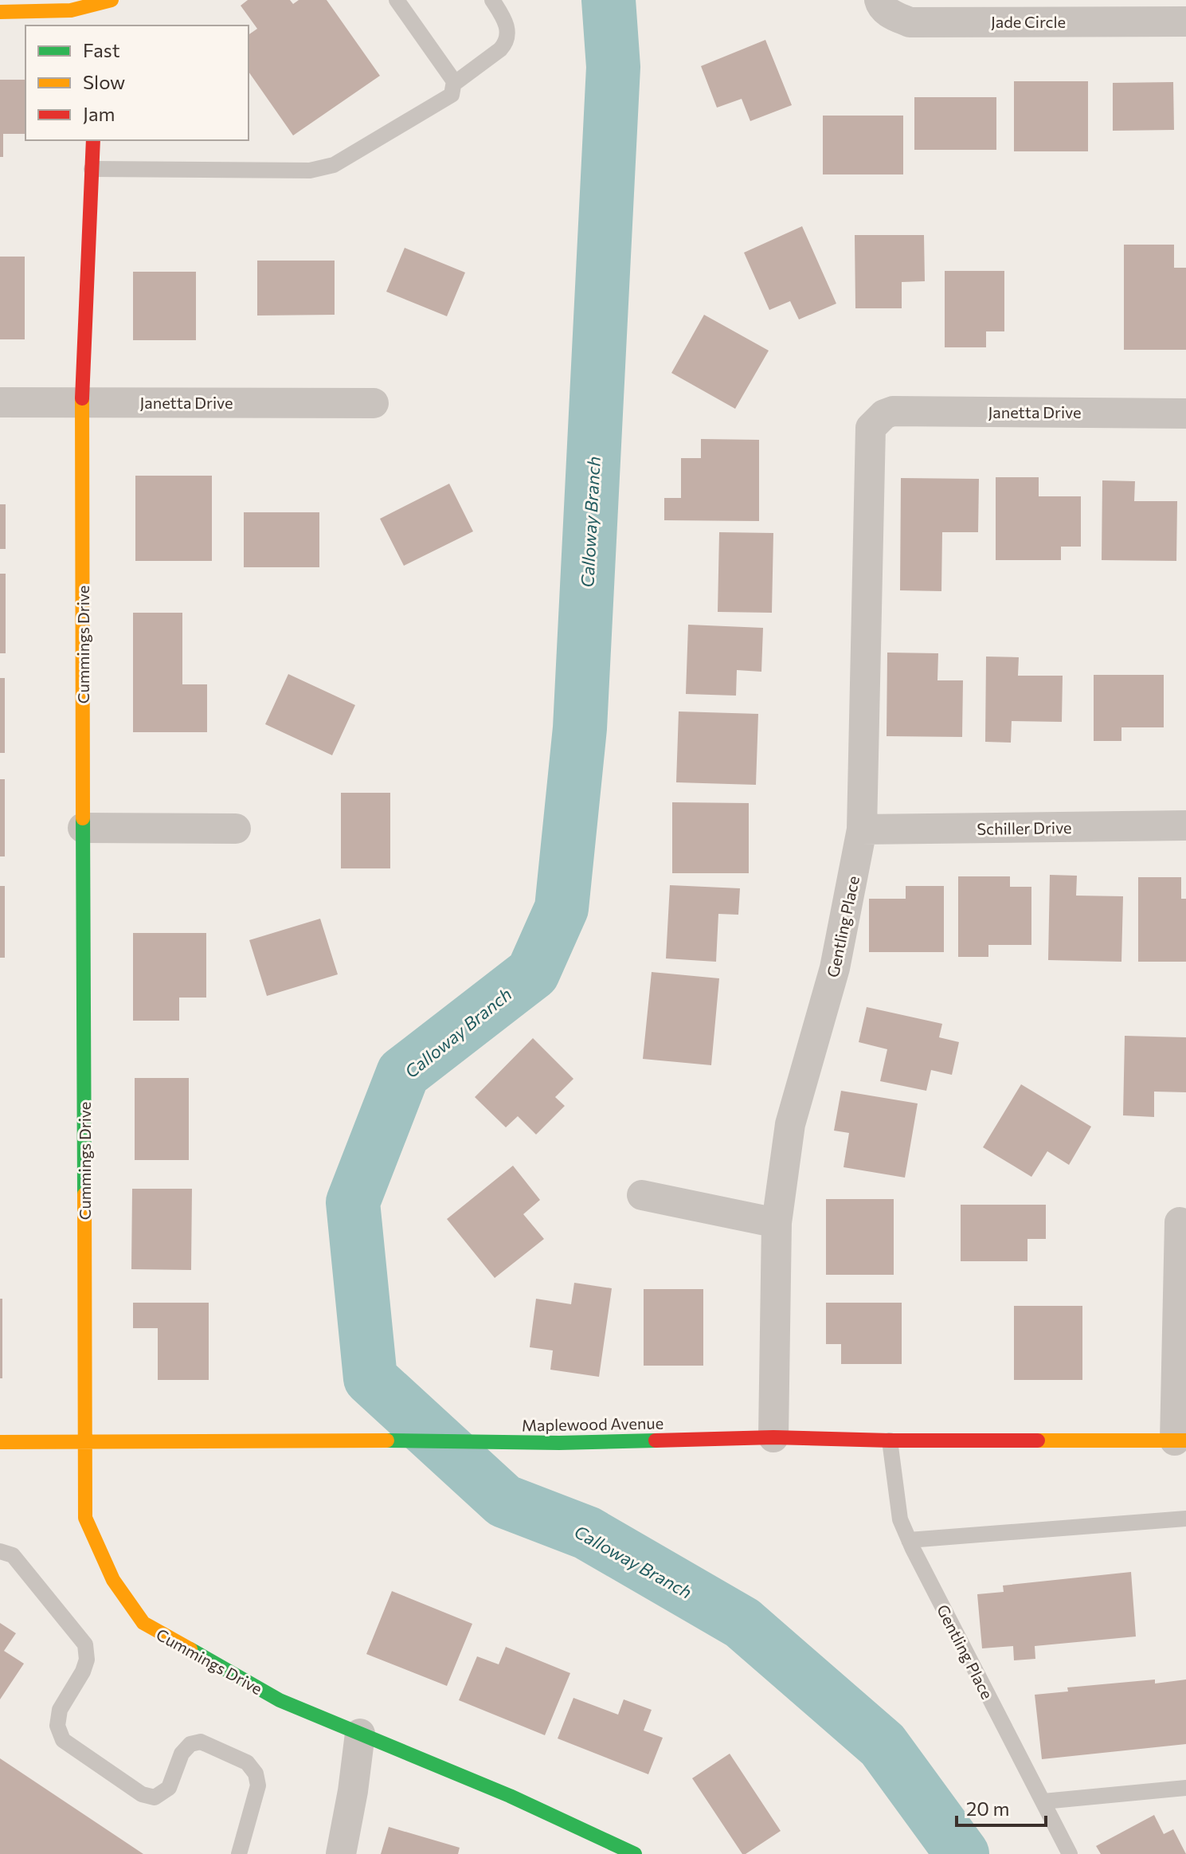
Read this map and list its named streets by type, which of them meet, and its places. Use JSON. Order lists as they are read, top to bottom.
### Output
{
  "streets": {
    "street": [
      "Jade Circle",
      "Janetta Drive",
      "Cummings Drive",
      "Schiller Drive",
      "Gentling Place",
      "Maplewood Avenue"
    ]
  },
  "crossings": [
    ["Janetta Drive", "Cummings Drive"],
    ["Janetta Drive", "Gentling Place"],
    ["Cummings Drive", "Maplewood Avenue"],
    ["Schiller Drive", "Gentling Place"],
    ["Gentling Place", "Maplewood Avenue"]
  ],
  "water": ["Calloway Branch"],
  "legend": ["Fast", "Slow", "Jam"],
  "scale_bar": "20 m"
}
